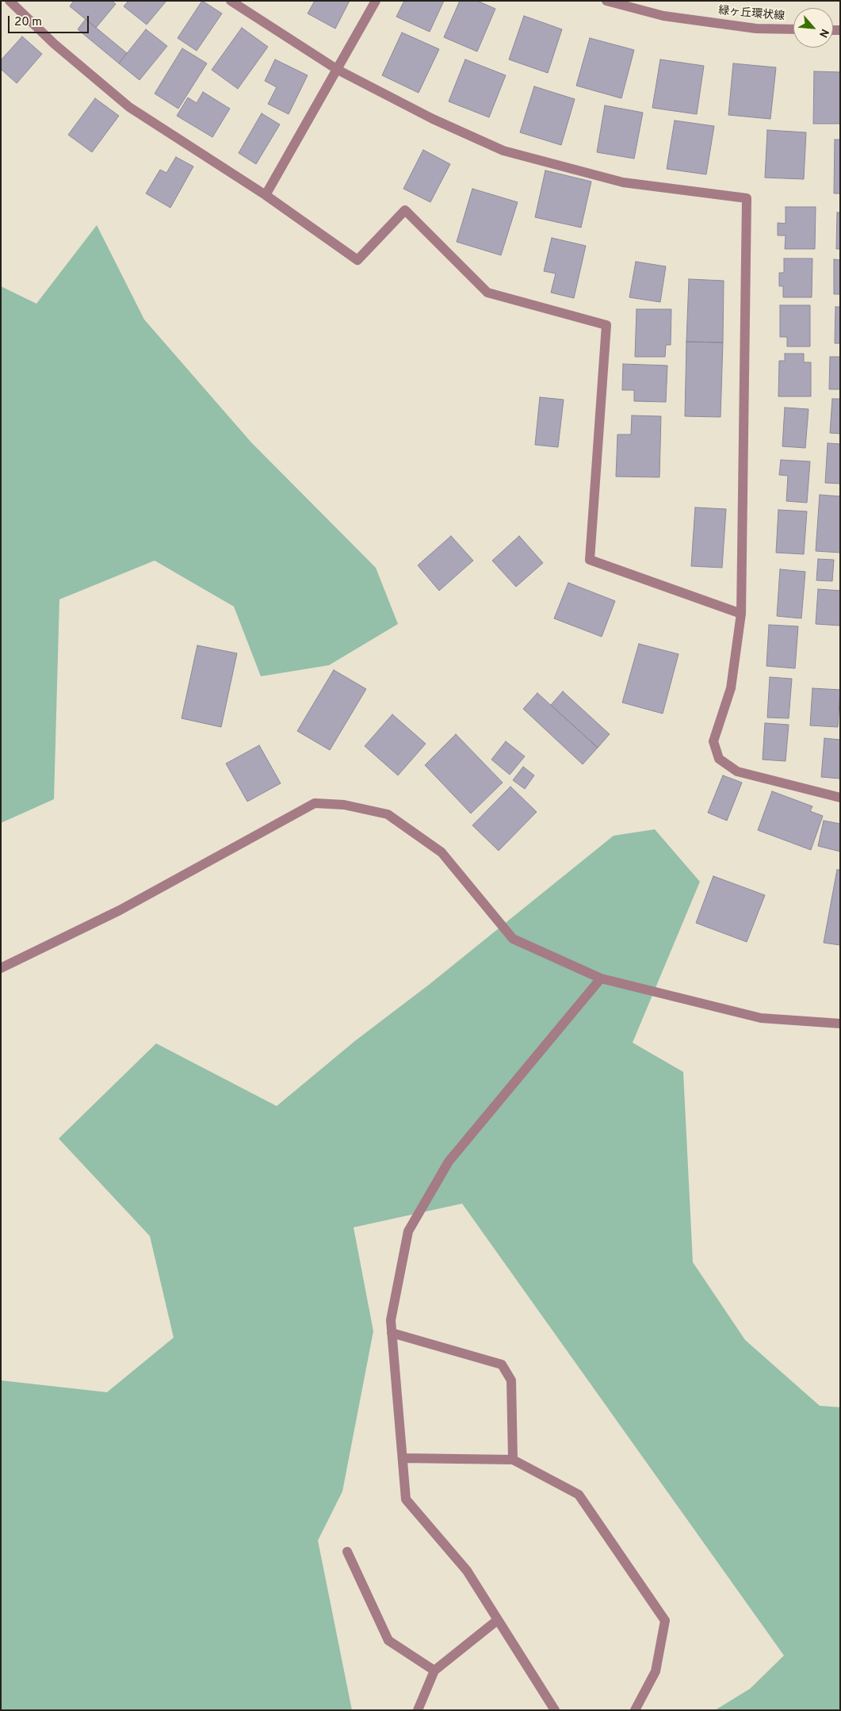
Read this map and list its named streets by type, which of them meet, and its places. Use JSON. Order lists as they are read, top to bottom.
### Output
{
  "streets": {
    "street": ["緑ヶ丘環状線"]
  },
  "scale_bar": "20 m",
  "north": "bottom right"
}
